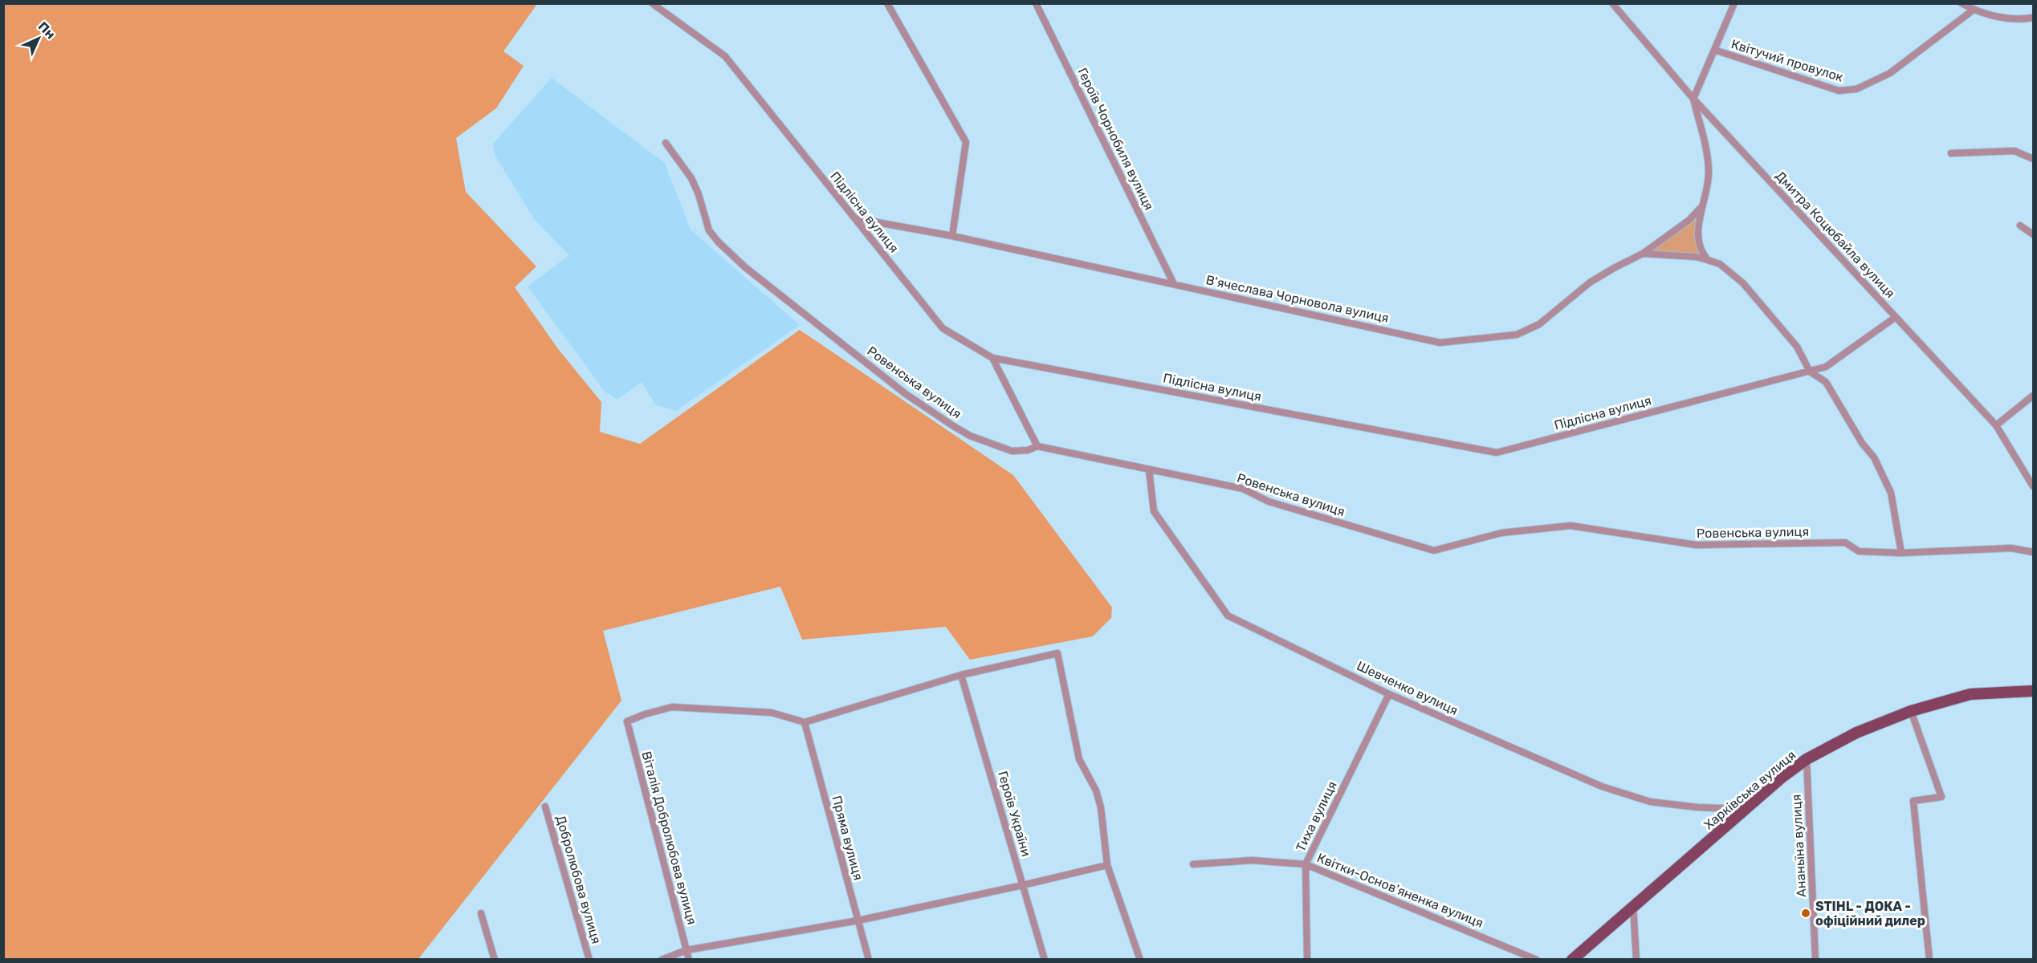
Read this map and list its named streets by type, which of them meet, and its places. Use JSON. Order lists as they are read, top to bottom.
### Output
{
  "streets": {
    "main road": ["Харківська вулиця"],
    "street": [
      "Квітучий провулок",
      "Героїв Чорнобиля вулиця",
      "Підлісна вулиця",
      "Дмитра Коцюбайла вулиця",
      "В'ячеслава Чорновола вулиця",
      "Ровенська вулиця",
      "Шевченко вулиця",
      "Героїв України",
      "Тиха вулиця",
      "Віталія Добролюбова вулиця",
      "Пряма вулиця",
      "Ананьїна вулиця",
      "Добролюбова вулиця",
      "Квітки-Основ'яненка вулиця"
    ]
  },
  "crossings": [
    ["Героїв Чорнобиля вулиця", "В'ячеслава Чорновола вулиця"],
    ["Підлісна вулиця", "Дмитра Коцюбайла вулиця"],
    ["Підлісна вулиця", "В'ячеслава Чорновола вулиця"],
    ["Ровенська вулиця", "Шевченко вулиця"],
    ["Шевченко вулиця", "Харківська вулиця"],
    ["Шевченко вулиця", "Тиха вулиця"],
    ["Харківська вулиця", "Ананьїна вулиця"],
    ["Тиха вулиця", "Квітки-Основ'яненка вулиця"],
    ["Віталія Добролюбова вулиця", "Пряма вулиця"]
  ],
  "places": ["STIHL - ДОКА - офіційний дилер"],
  "north": "top right"
}
